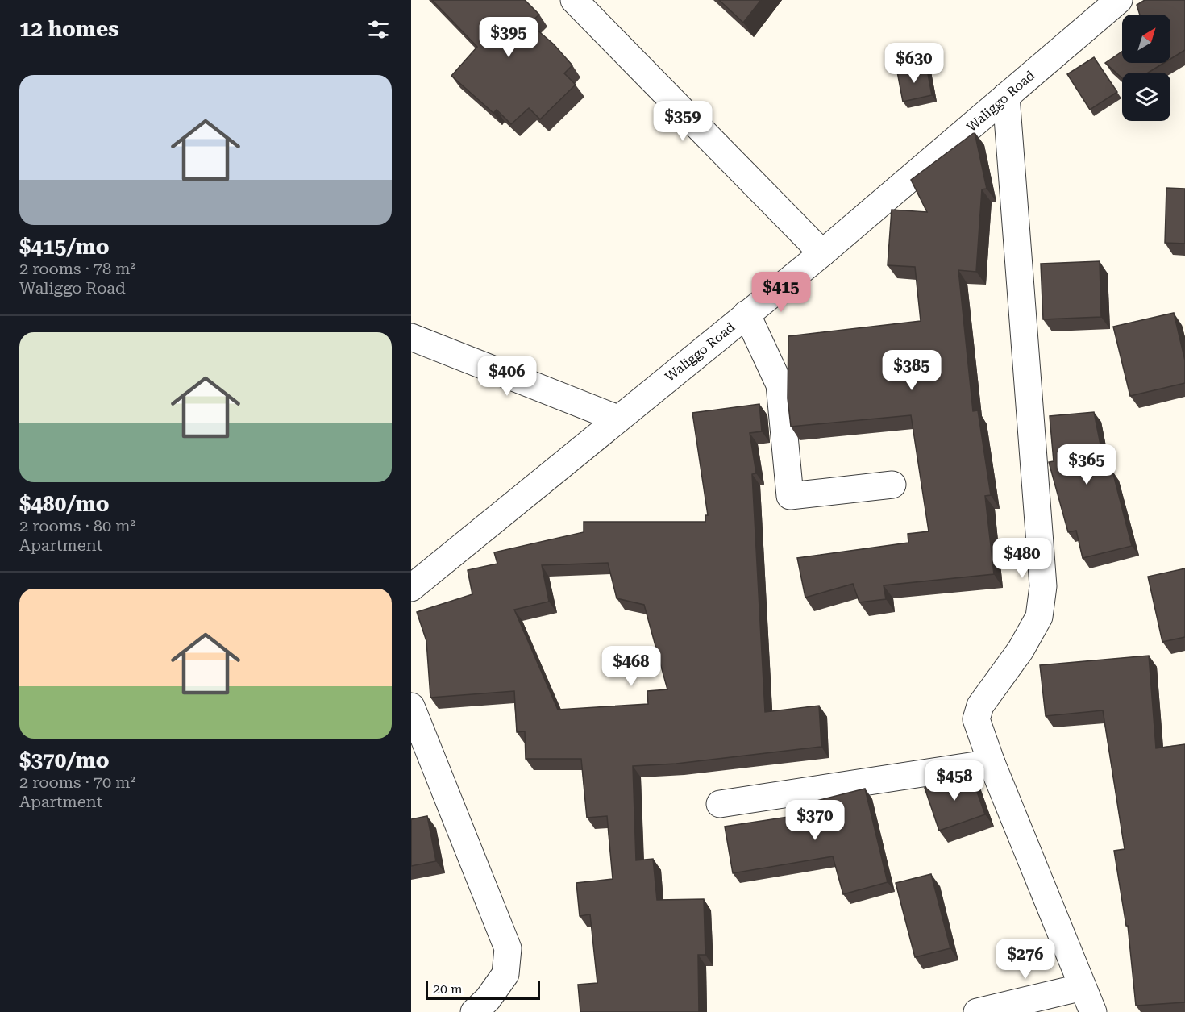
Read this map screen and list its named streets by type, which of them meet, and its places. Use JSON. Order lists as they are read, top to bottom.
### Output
{
  "streets": {
    "street": ["Waliggo Road"]
  },
  "scale_bar": "20 m",
  "north": "top right",
  "page": {
    "heading": "12 homes",
    "price": [
      "$395",
      "$630",
      "$359",
      "$415",
      "$385",
      "$406",
      "$365",
      "$480",
      "$468",
      "$458",
      "$370",
      "$276"
    ],
    "list": [
      {
        "name": "$415/mo",
        "note": "2 rooms · 78 m² · Waliggo Road"
      },
      {
        "name": "$480/mo",
        "note": "2 rooms · 80 m² · Apartment"
      },
      {
        "name": "$370/mo",
        "note": "2 rooms · 70 m² · Apartment"
      }
    ],
    "scale": "20 m"
  }
}
